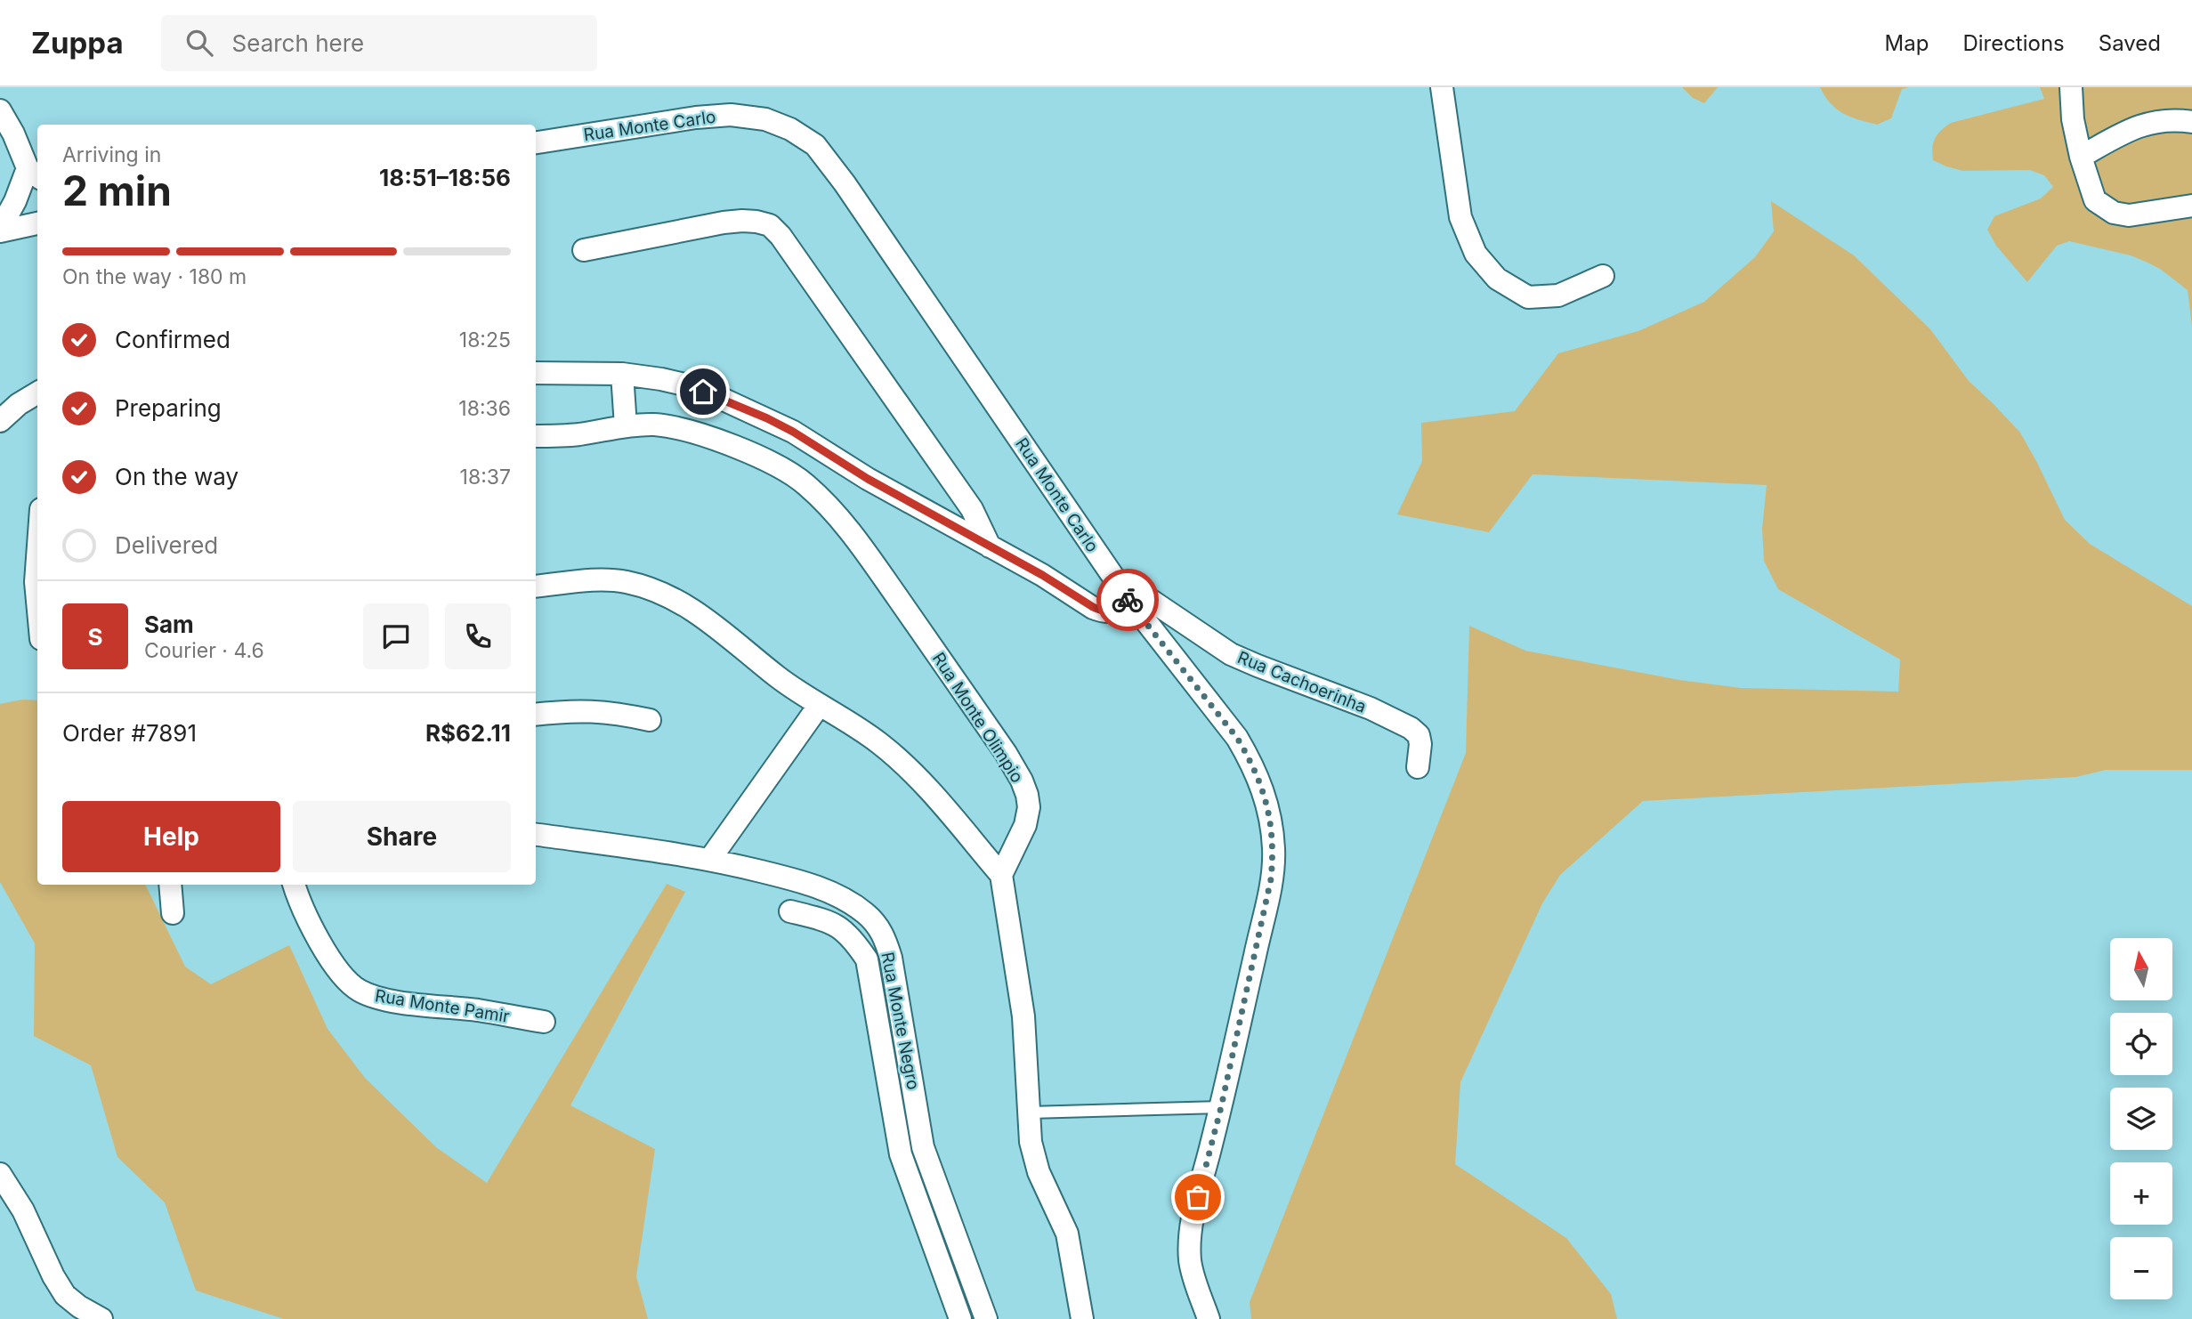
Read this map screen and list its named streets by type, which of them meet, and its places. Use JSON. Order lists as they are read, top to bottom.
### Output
{
  "streets": {
    "street": [
      "Rua Monte Carlo",
      "Rua Cachoerinha",
      "Rua Monte Olimpio",
      "Rua Monte Pamir",
      "Rua Monte Negro"
    ]
  },
  "crossings": [
    ["Rua Monte Carlo", "Rua Cachoerinha"]
  ],
  "north": "top",
  "page": {
    "header": "Zuppa",
    "search": "Search here",
    "nav": ["Map", "Directions", "Saved"],
    "heading": ["2 min", "Arriving in", "18:51–18:56"],
    "panel": [
      "Sam",
      "Courier · 4.6",
      "Order #7891",
      "R$62.11"
    ],
    "bar": "On the way · 180 m",
    "list": [
      ["Confirmed", "18:25"],
      ["Preparing", "18:36"],
      ["On the way", "18:37"],
      "Delivered"
    ],
    "round": "S",
    "buttons": ["Help", "Share"],
    "map_buttons": ["+", "−"]
  }
}
